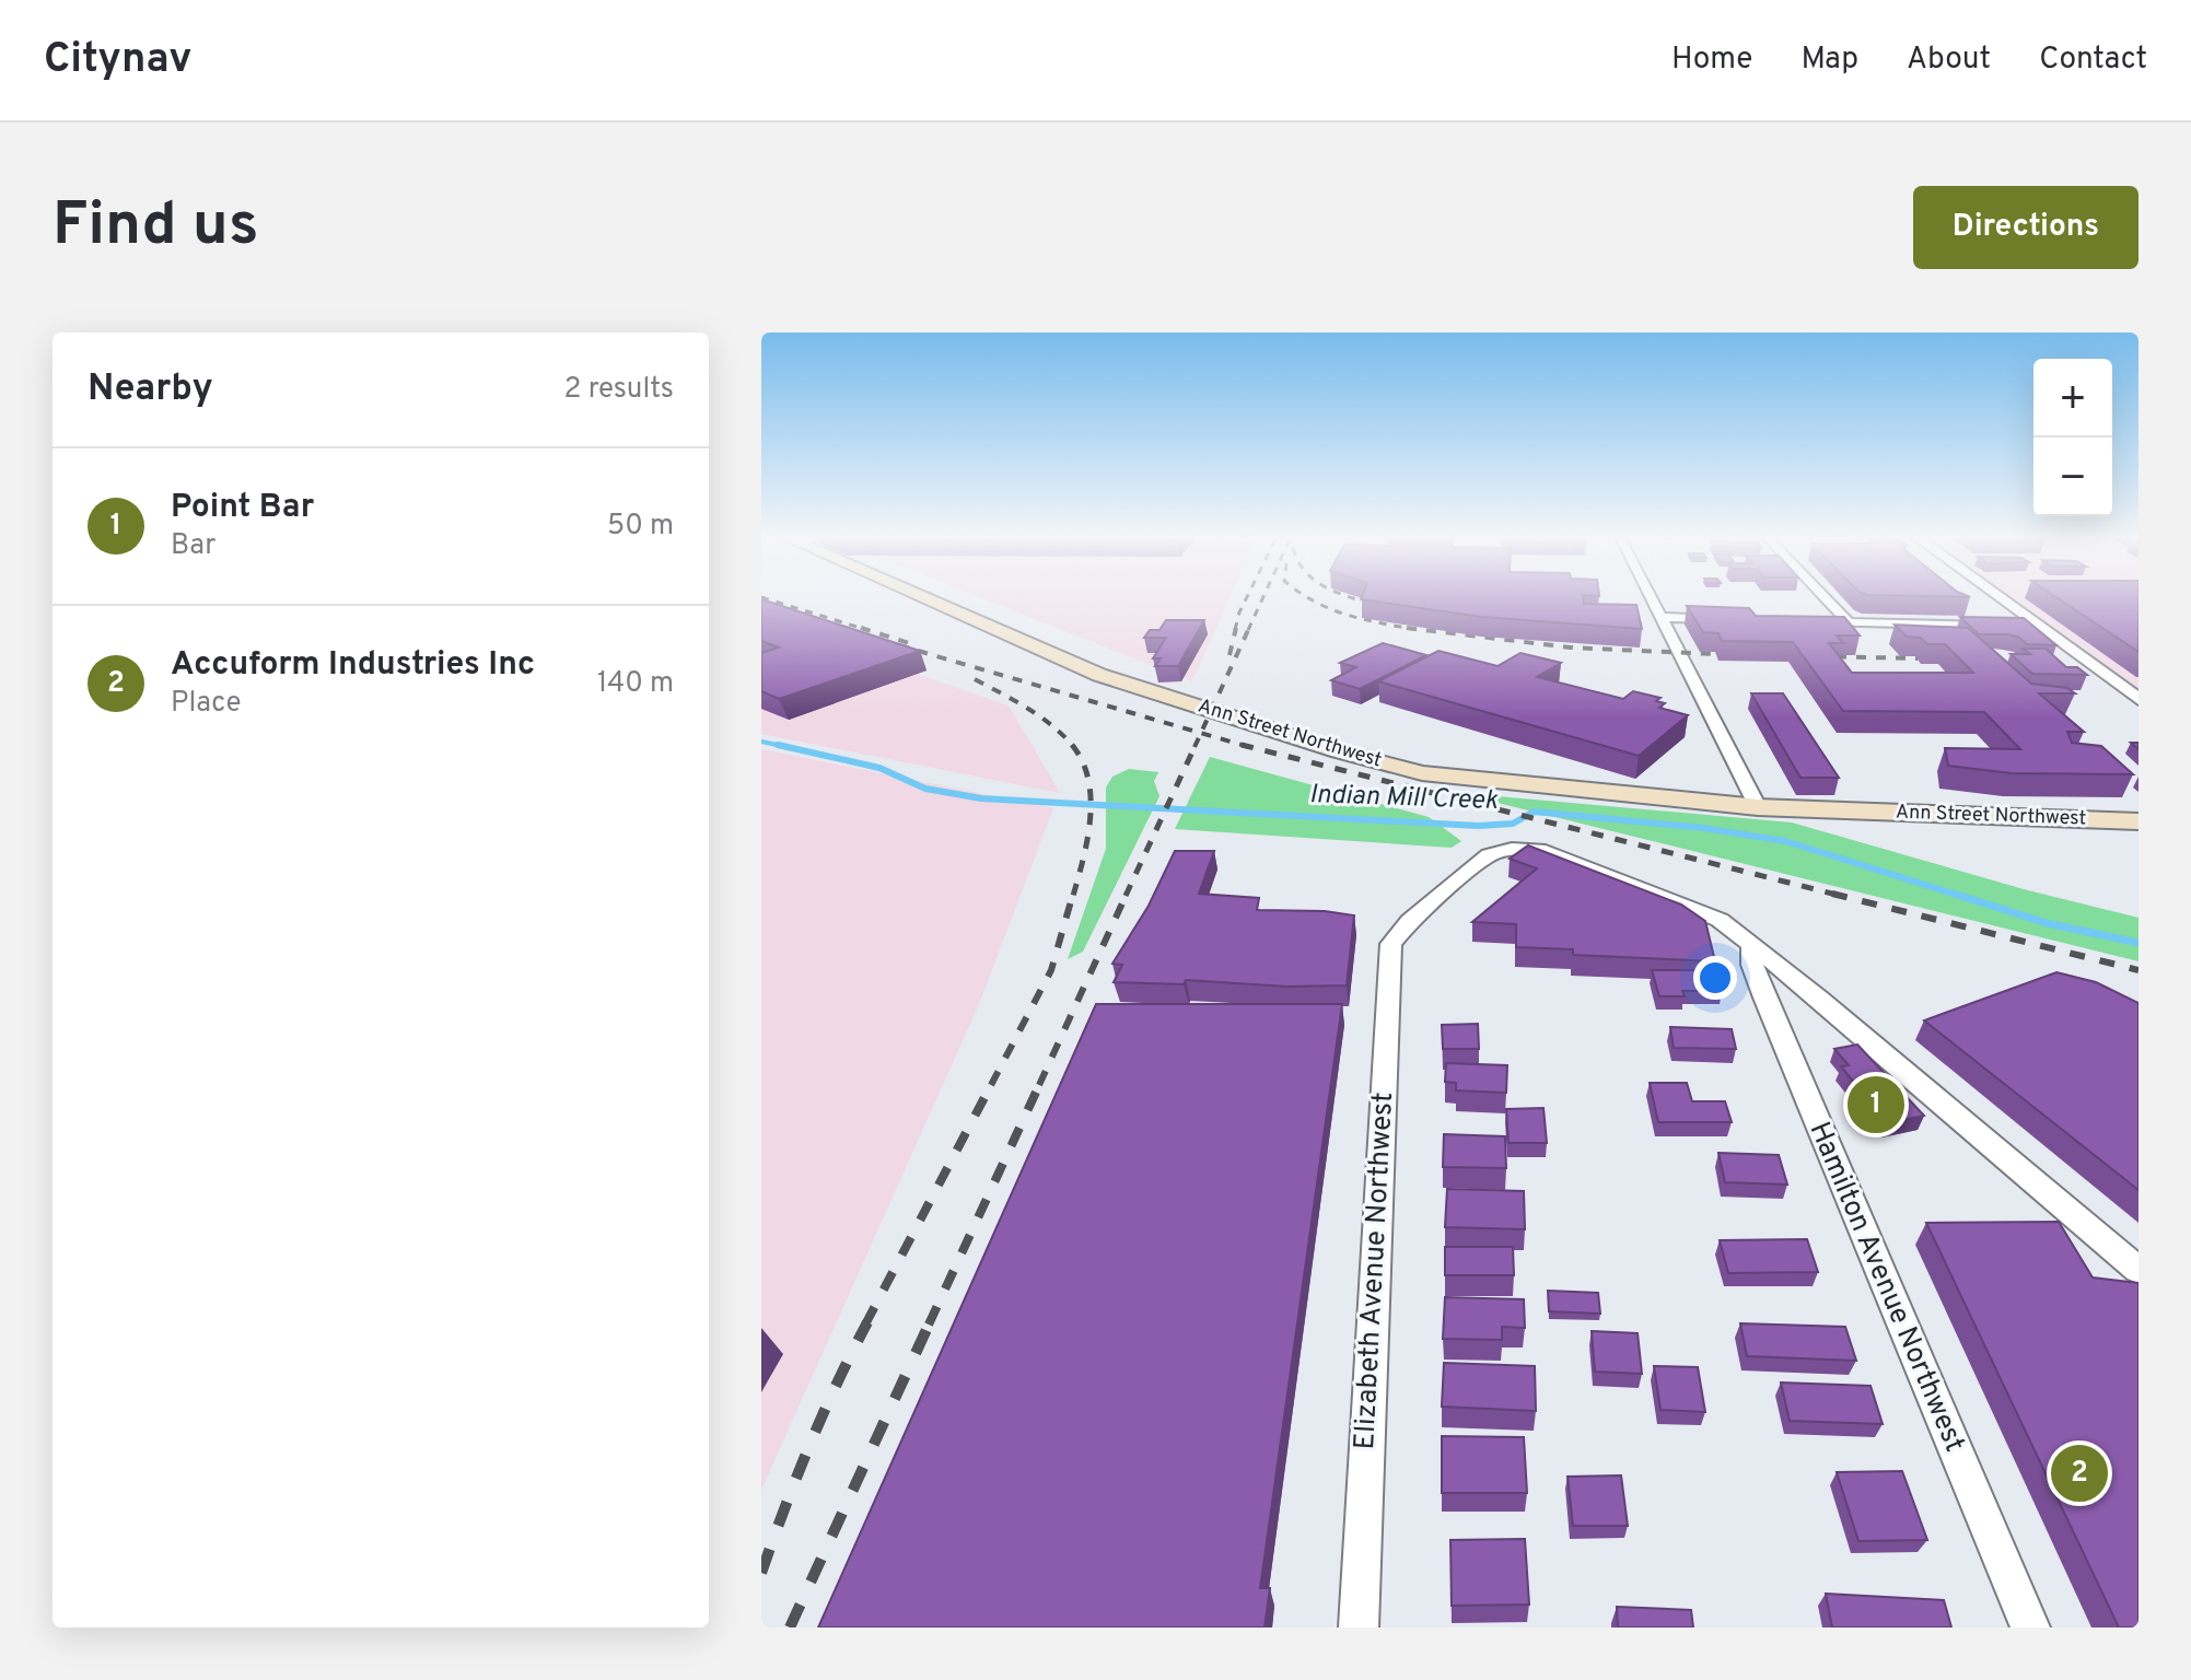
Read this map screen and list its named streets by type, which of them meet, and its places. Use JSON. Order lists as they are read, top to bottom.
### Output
{
  "streets": {
    "main road": ["Ann Street Northwest"],
    "street": ["Elizabeth Avenue Northwest", "Hamilton Avenue Northwest"]
  },
  "crossings": [
    ["Elizabeth Avenue Northwest", "Hamilton Avenue Northwest"]
  ],
  "water": ["Indian Mill Creek"],
  "page": {
    "header": "Citynav",
    "nav": [
      "Home",
      "Map",
      "About",
      "Contact"
    ],
    "buttons": "Directions",
    "title": "Find us",
    "heading": ["Nearby", "2 results"],
    "map_buttons": ["+", "−"],
    "list": [
      {
        "mark": "1",
        "name": "Point Bar",
        "note": "Bar",
        "value": "50 m"
      },
      {
        "mark": "2",
        "name": "Accuform Industries Inc",
        "note": "Place",
        "value": "140 m"
      }
    ],
    "pins": ["1", "2"]
  }
}
